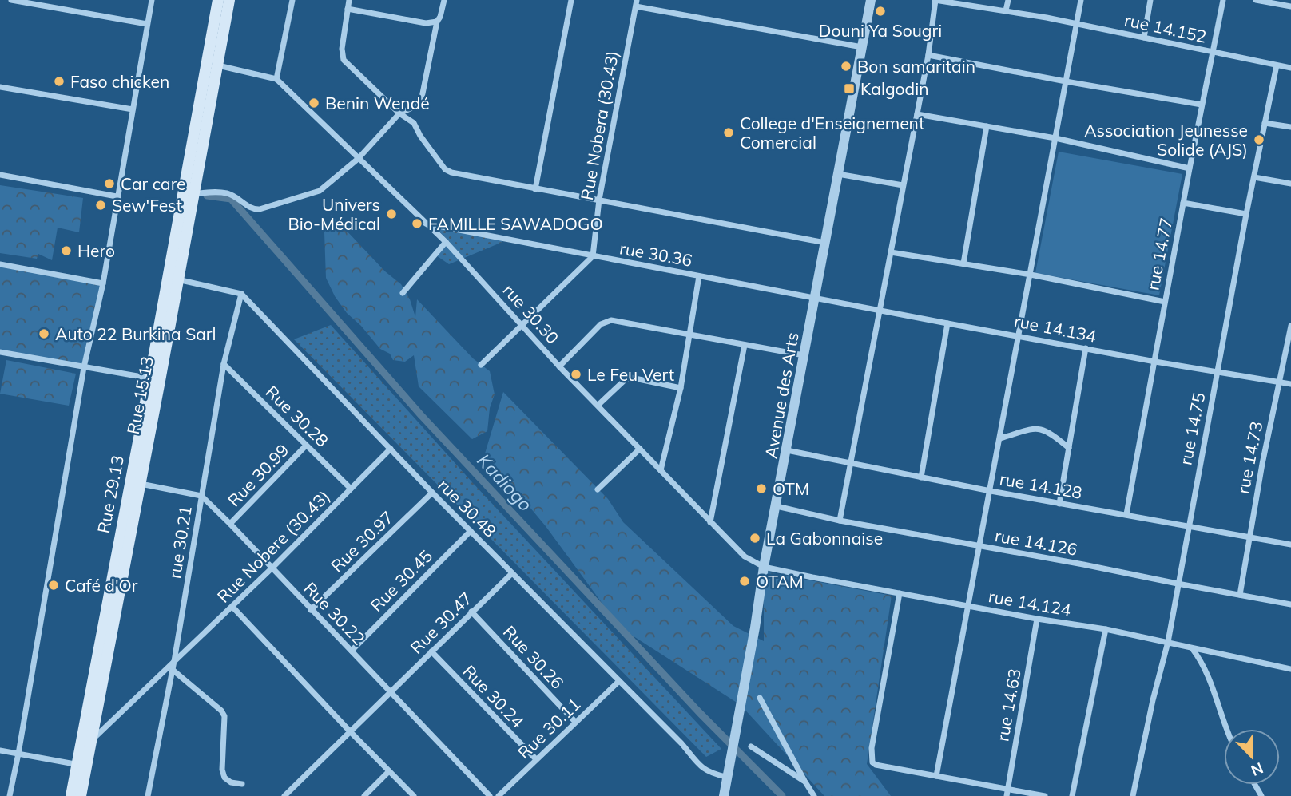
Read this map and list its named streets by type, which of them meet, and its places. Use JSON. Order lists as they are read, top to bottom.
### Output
{
  "streets": {
    "main road": ["Rue 15.13", "Rue 29.13"],
    "street": [
      "rue 14.152",
      "Rue Nobera (30.43)",
      "rue 30.36",
      "rue 14.77",
      "rue 30.30",
      "rue 14.134",
      "Avenue des Arts",
      "Rue 30.28",
      "rue 14.75",
      "rue 14.73",
      "Rue 30.99",
      "rue 14.128",
      "rue 30.48",
      "Rue 30.97",
      "rue 30.21",
      "rue 14.126",
      "Rue Nobere (30.43)",
      "Rue 30.45",
      "rue 14.124",
      "Rue 30.22",
      "Rue 30.47",
      "Rue 30.26",
      "Rue 30.24",
      "rue 14.63",
      "Rue 30.11"
    ]
  },
  "crossings": [
    ["rue 14.152", "rue 14.77"],
    ["rue 14.152", "rue 14.75"],
    ["Rue Nobera (30.43)", "rue 30.36"],
    ["rue 30.36", "rue 30.30"],
    ["rue 30.36", "rue 14.134"],
    ["rue 30.36", "Avenue des Arts"],
    ["rue 14.77", "rue 14.134"],
    ["rue 14.77", "rue 14.128"],
    ["rue 30.30", "Avenue des Arts"],
    ["rue 30.30", "rue 14.124"],
    ["rue 14.134", "Avenue des Arts"],
    ["rue 14.134", "rue 14.75"],
    ["rue 14.134", "rue 14.73"],
    ["Rue 15.13", "Rue 29.13"],
    ["Rue 15.13", "Rue Nobere (30.43)"],
    ["Avenue des Arts", "rue 14.128"],
    ["Avenue des Arts", "rue 30.48"],
    ["Avenue des Arts", "rue 14.126"],
    ["Avenue des Arts", "rue 14.124"],
    ["Rue 30.28", "Rue 30.99"],
    ["Rue 30.28", "rue 30.21"],
    ["Rue 30.28", "Rue Nobere (30.43)"],
    ["rue 14.75", "rue 14.128"],
    ["rue 14.75", "rue 14.126"],
    ["rue 14.75", "rue 14.124"],
    ["rue 14.73", "rue 14.128"],
    ["rue 14.73", "rue 14.126"],
    ["Rue 30.99", "Rue 30.22"],
    ["rue 30.48", "Rue 30.97"],
    ["rue 30.48", "rue 30.21"],
    ["rue 30.48", "Rue Nobere (30.43)"],
    ["rue 30.48", "Rue 30.45"],
    ["rue 30.48", "Rue 30.47"],
    ["rue 30.48", "Rue 30.11"],
    ["Rue 30.97", "Rue 30.22"],
    ["rue 30.21", "Rue Nobere (30.43)"],
    ["rue 30.21", "Rue 30.22"],
    ["Rue Nobere (30.43)", "Rue 30.22"],
    ["Rue 30.45", "Rue 30.22"],
    ["rue 14.124", "rue 14.63"],
    ["Rue 30.22", "Rue 30.47"],
    ["Rue 30.47", "Rue 30.26"],
    ["Rue 30.47", "Rue 30.24"],
    ["Rue 30.26", "Rue 30.11"],
    ["Rue 30.24", "Rue 30.11"]
  ],
  "water": ["Kadiogo"],
  "places": {
    "other": [
      "Douni Ya Sougri",
      "Bon samaritain",
      "Faso chicken",
      "Benin Wendé",
      "College d'Enseignement Comercial",
      "Association Jeunesse Solide (AJS)",
      "Car care",
      "Sew'Fest",
      "Univers Bio-Médical",
      "FAMILLE SAWADOGO",
      "Hero",
      "Auto 22 Burkina Sarl",
      "Le Feu Vert",
      "OTM",
      "La Gabonnaise",
      "OTAM",
      "Café d'Or"
    ],
    "transit": ["Kalgodin"]
  },
  "north": "bottom right"
}
